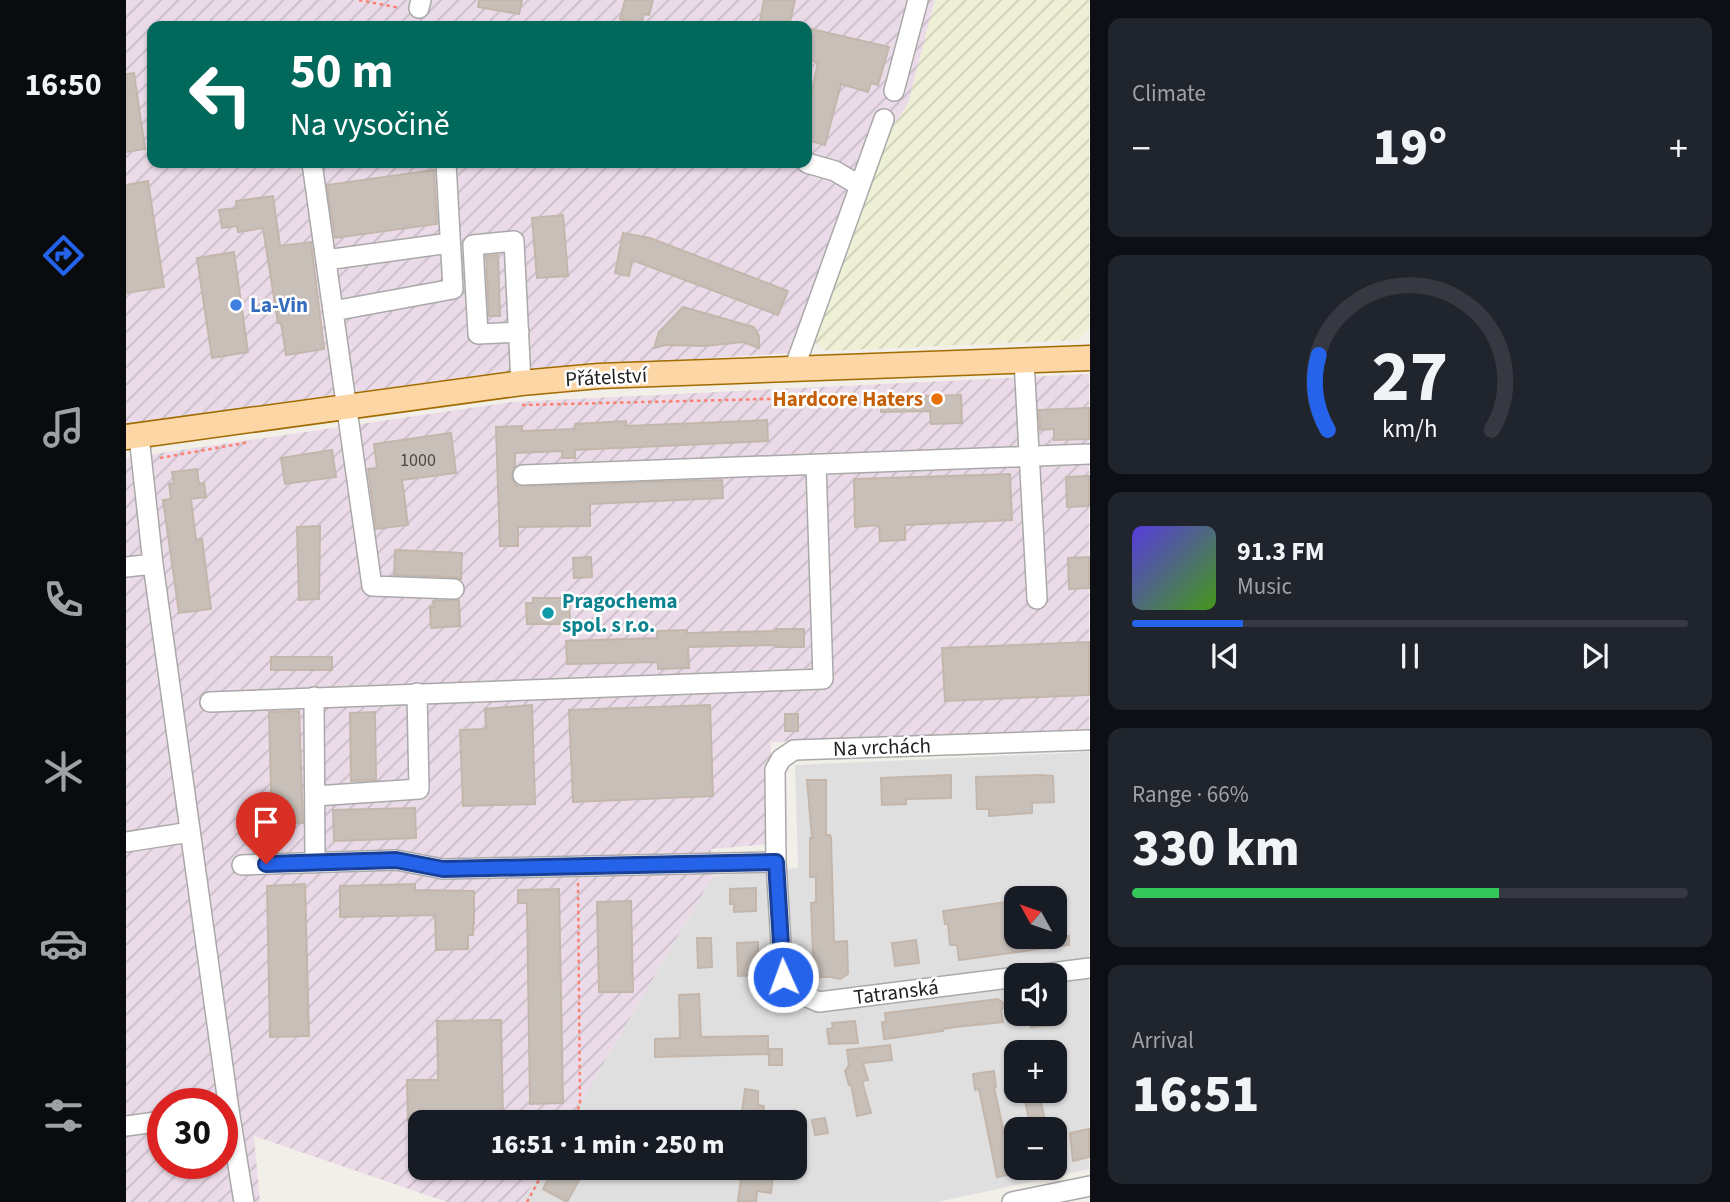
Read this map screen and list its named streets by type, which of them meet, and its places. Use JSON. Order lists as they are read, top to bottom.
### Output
{
  "streets": {
    "main road": ["Přátelství"],
    "street": ["Na vrchách", "Tatranská"]
  },
  "crossings": [
    ["Na vrchách", "Tatranská"]
  ],
  "places": ["La-Vin", "Hardcore Haters", "Pragochema spol. s r.o."],
  "house_numbers": ["1000"],
  "north": "top left",
  "page": {
    "tabs": "16:50",
    "tile": [
      "Climate",
      ["Range · 66%", "330 km"],
      ["Arrival", "16:51"]
    ],
    "turn": ["50 m", "Na vysočině"],
    "heat": ["−", "19°", "+"],
    "song": ["91.3 FM", "Music"],
    "map_buttons": ["+", "−"],
    "limit": "30",
    "trip": "16:51 · 1 min · 250 m",
    "gauge": ["27", "km/h"]
  }
}
